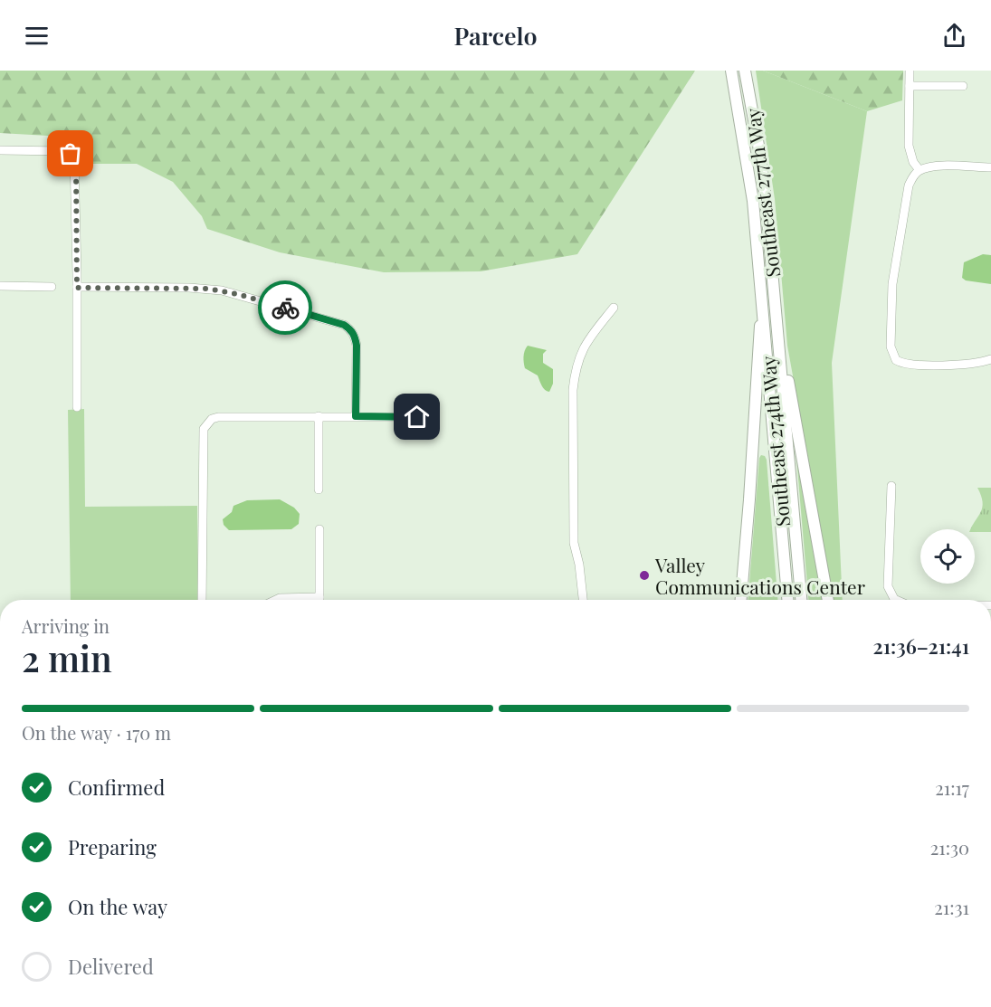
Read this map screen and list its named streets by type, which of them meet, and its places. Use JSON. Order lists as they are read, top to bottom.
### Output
{
  "streets": {
    "main road": ["Southeast 277th Way", "Southeast 274th Way"]
  },
  "crossings": [
    ["Southeast 277th Way", "Southeast 274th Way"]
  ],
  "places": ["Valley Communications Center"],
  "page": {
    "header": "Parcelo",
    "heading": ["2 min", "Arriving in", "21:36–21:41"],
    "bar": "On the way · 170 m",
    "list": [
      ["Confirmed", "21:17"],
      ["Preparing", "21:30"],
      ["On the way", "21:31"],
      "Delivered"
    ]
  }
}
